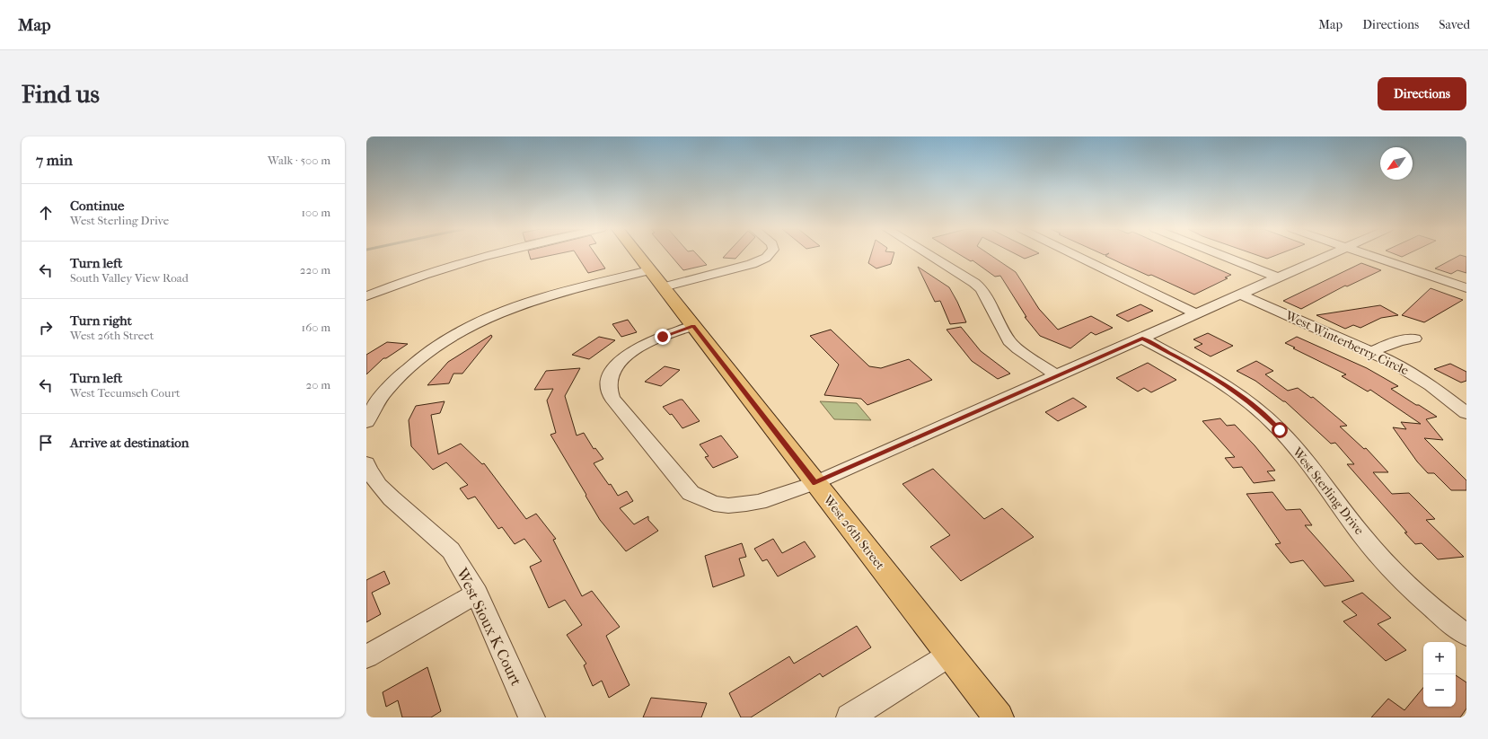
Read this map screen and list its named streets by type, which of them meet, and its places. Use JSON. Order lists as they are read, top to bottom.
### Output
{
  "streets": {
    "main road": ["West 26th Street"],
    "street": ["West Winterberry Circle", "West Sterling Drive", "West Sioux K Court"]
  },
  "north": "bottom left",
  "page": {
    "header": "Map",
    "nav": ["Map", "Directions", "Saved"],
    "buttons": "Directions",
    "title": "Find us",
    "heading": ["7 min", "Walk · 500 m"],
    "list": [
      ["Continue", "West Sterling Drive", "100 m"],
      ["Turn left", "South Valley View Road", "220 m"],
      ["Turn right", "West 26th Street", "160 m"],
      ["Turn left", "West Tecumseh Court", "20 m"],
      "Arrive at destination"
    ],
    "map_buttons": ["+", "−"]
  }
}
